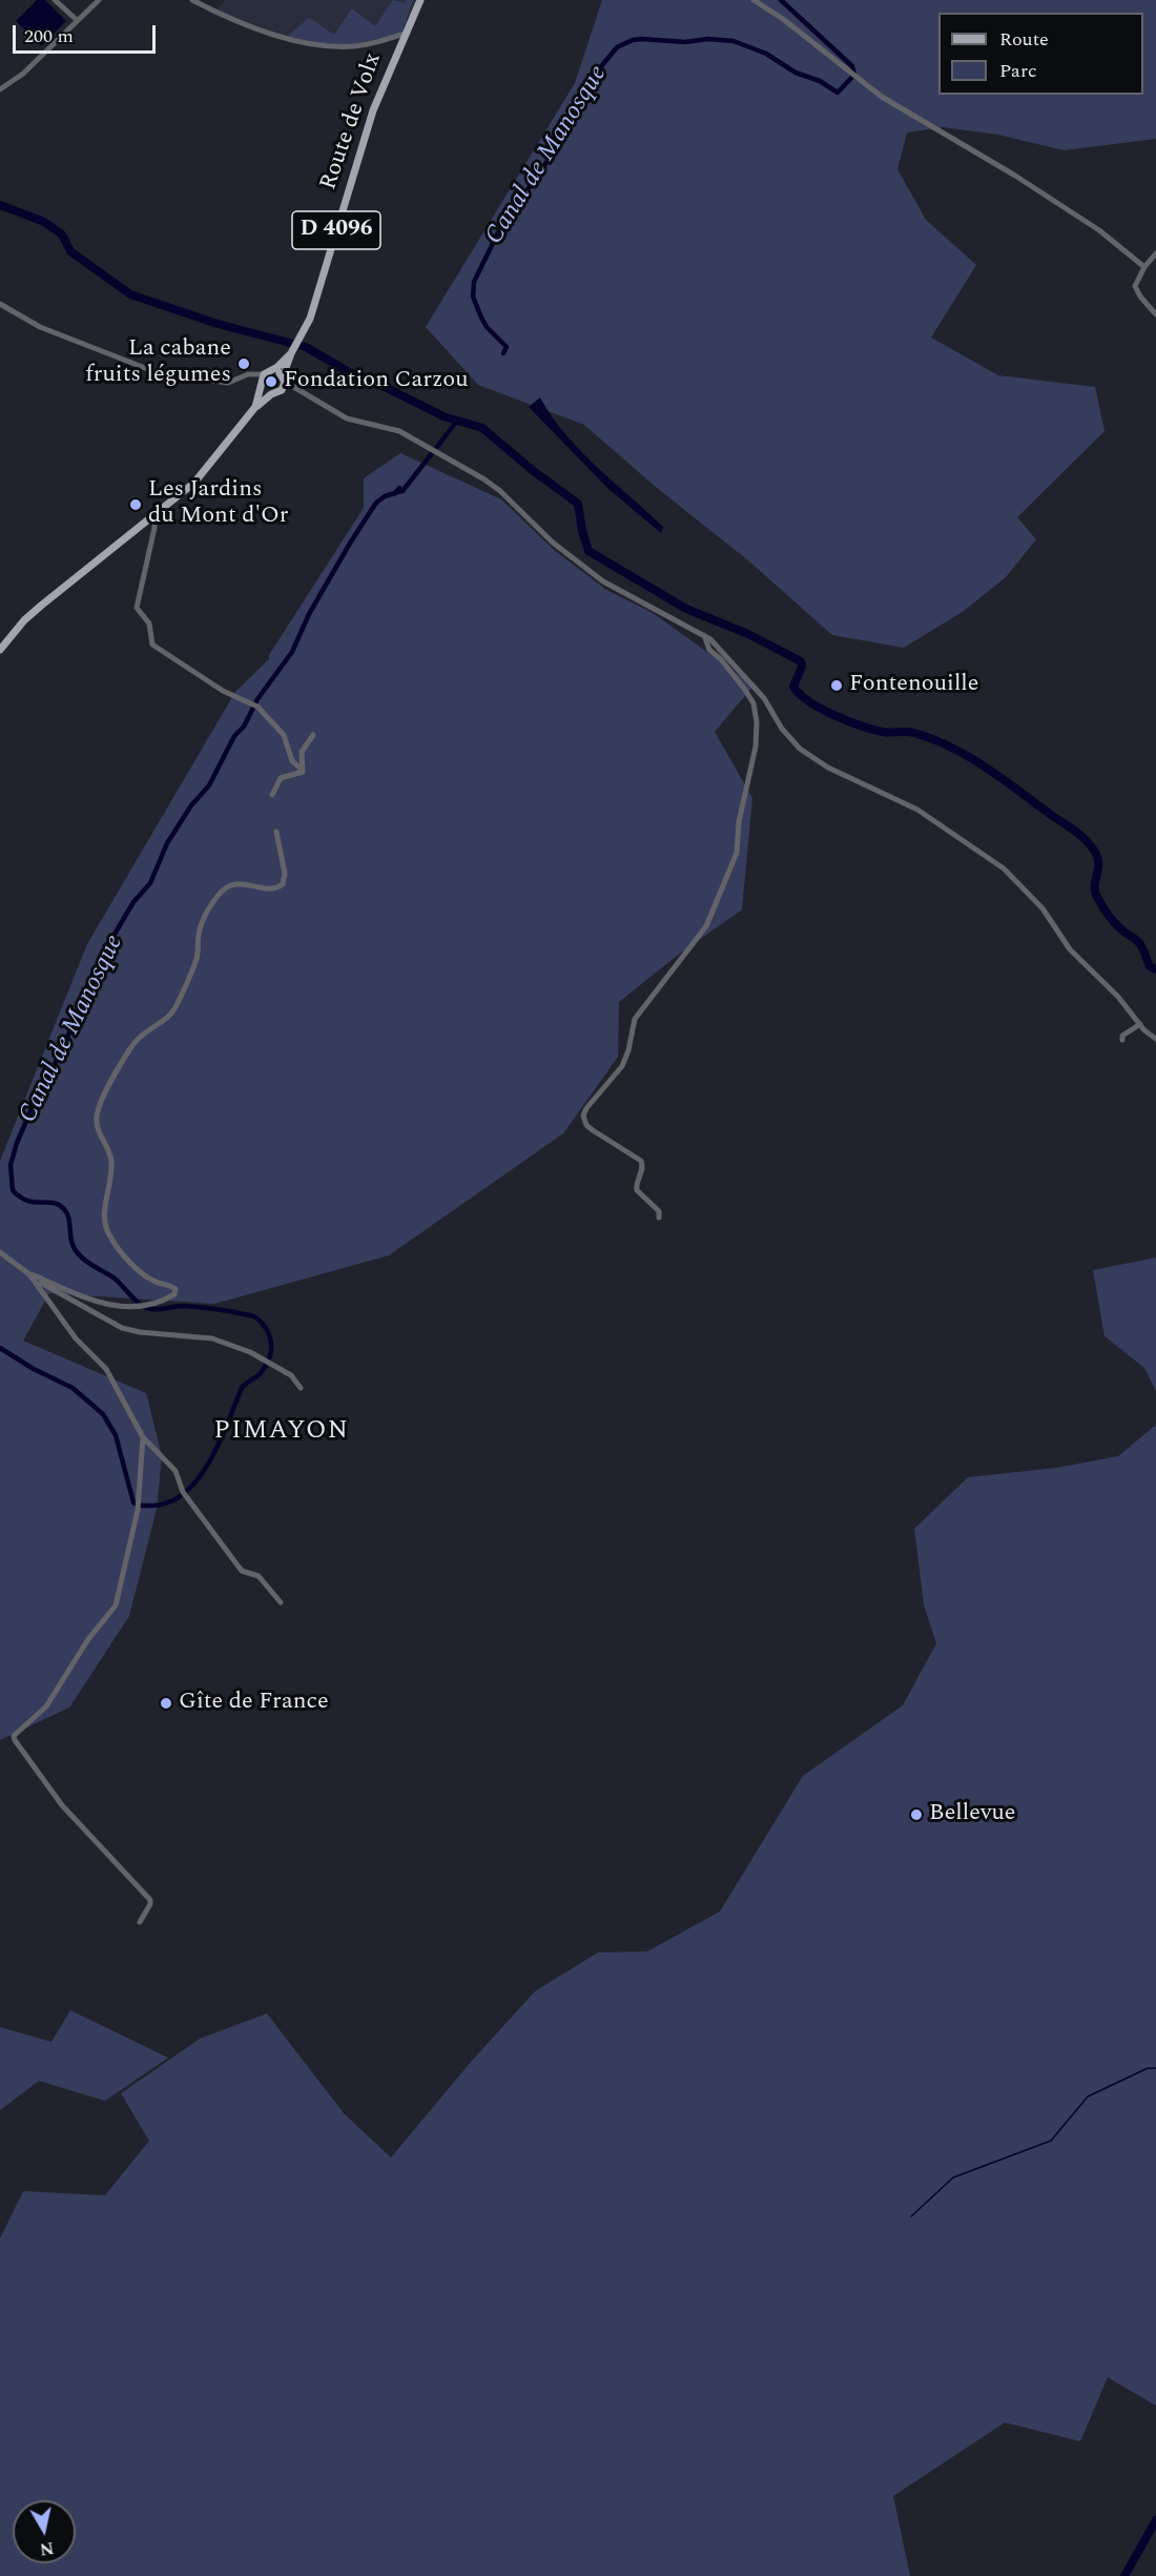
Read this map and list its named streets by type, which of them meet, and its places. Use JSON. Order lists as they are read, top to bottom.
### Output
{
  "streets": {
    "main road": ["Route de Volx", "D 4096"]
  },
  "districts": ["PIMAYON"],
  "water": ["Canal de Manosque"],
  "places": [
    "La cabane fruits légumes",
    "Fondation Carzou",
    "Les Jardins du Mont d'Or",
    "Fontenouille",
    "Gîte de France",
    "Bellevue"
  ],
  "legend": ["Route", "Parc"],
  "scale_bar": "200 m",
  "north": "bottom"
}
